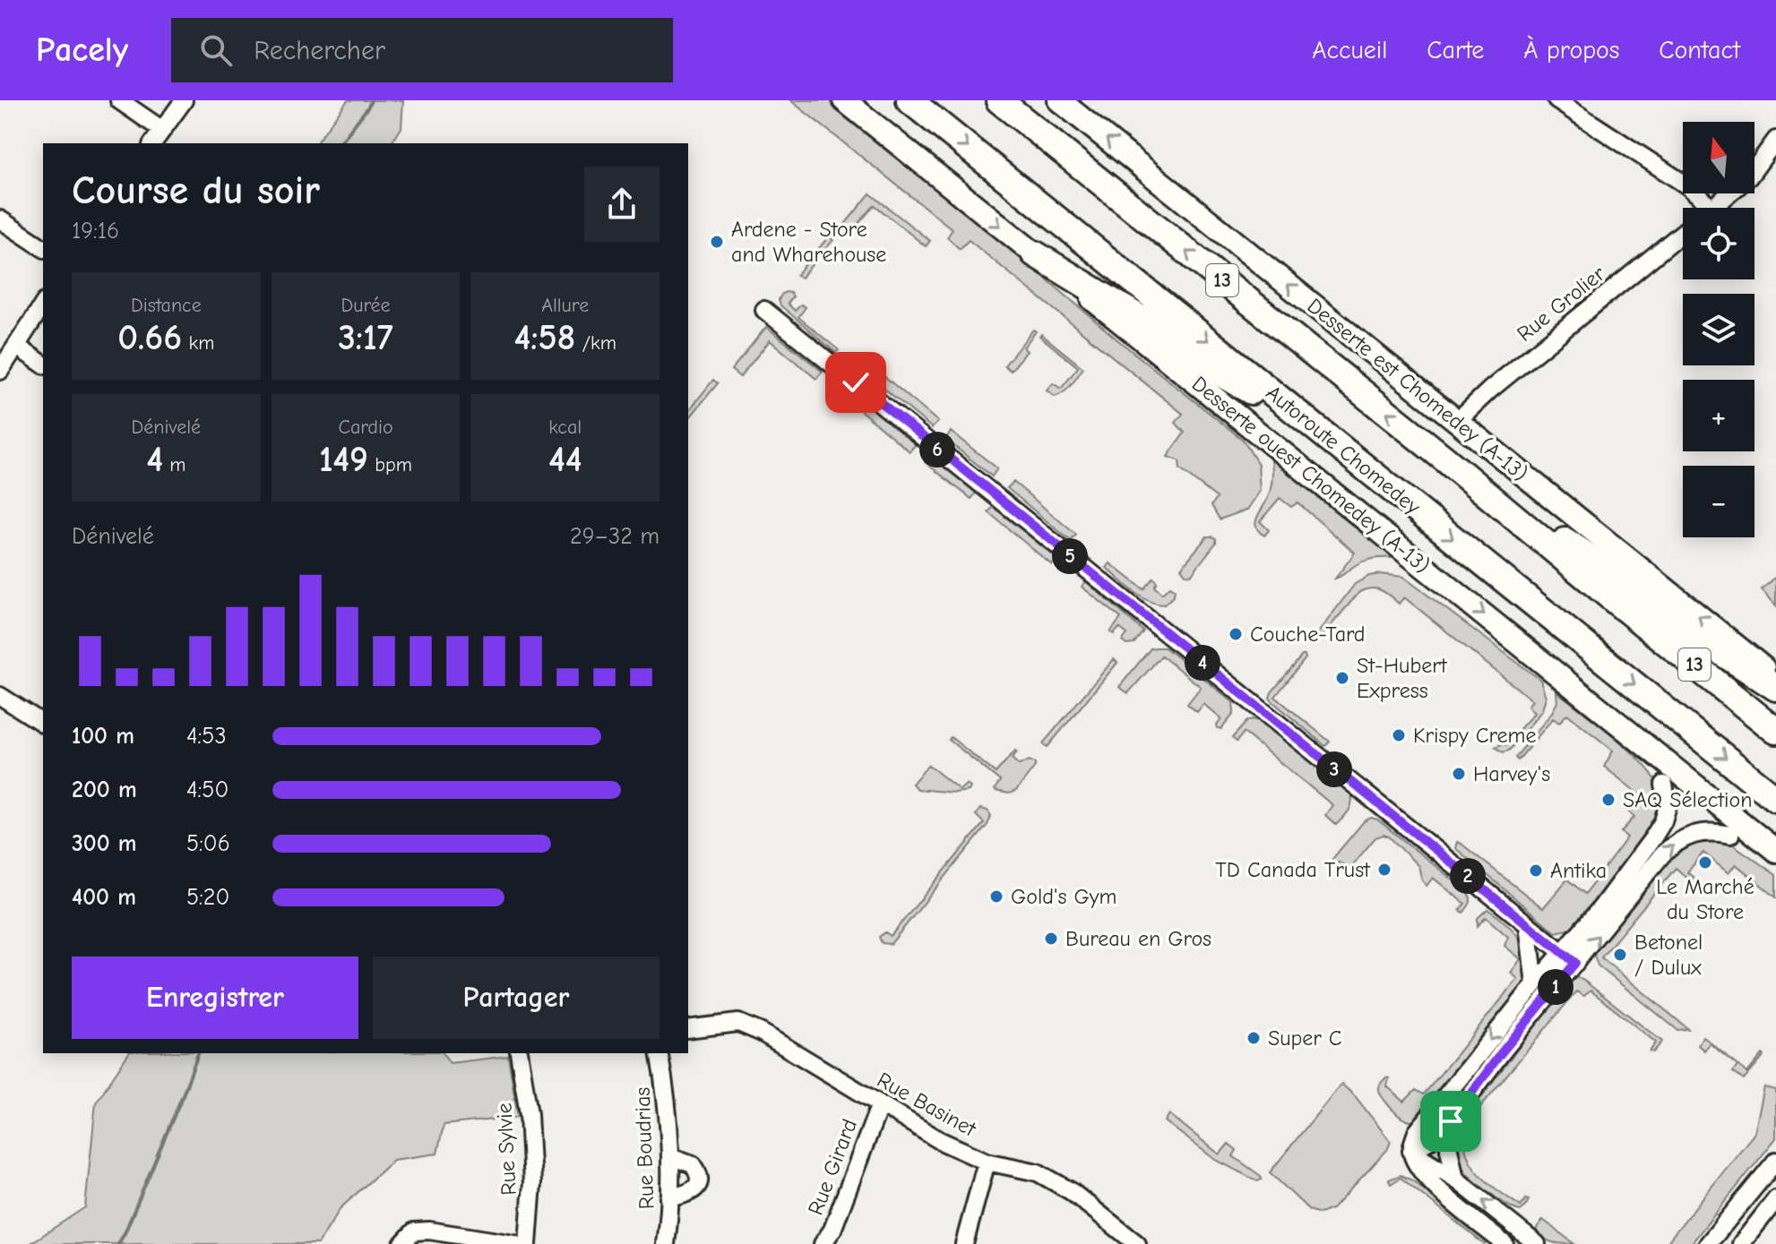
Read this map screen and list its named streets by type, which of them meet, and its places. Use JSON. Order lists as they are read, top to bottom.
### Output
{
  "streets": {
    "highway": ["13", "Autoroute Chomedey"],
    "main road": ["Desserte est Chomedey (A-13)", "Desserte ouest Chomedey (A-13)"],
    "street": [
      "Rue Grolier",
      "Rue Basinet",
      "Rue Boudrias",
      "Rue Sylvie",
      "Rue Girard"
    ]
  },
  "crossings": [
    ["Rue Grolier", "Desserte est Chomedey (A-13)"],
    ["Rue Basinet", "Rue Girard"]
  ],
  "one_way": ["Desserte est Chomedey (A-13)", "Desserte ouest Chomedey (A-13)"],
  "places": [
    "Ardene - Store and Wharehouse",
    "Couche-Tard",
    "St-Hubert Express",
    "Krispy Creme",
    "Harvey's",
    "SAQ Sélection",
    "Le Marché du Store",
    "TD Canada Trust",
    "Antika",
    "Gold's Gym",
    "Bureau en Gros",
    "Betonel / Dulux",
    "Super C"
  ],
  "north": "top",
  "page": {
    "header": "Pacely",
    "search": "Rechercher",
    "nav": [
      "Accueil",
      "Carte",
      "À propos",
      "Contact"
    ],
    "map_buttons": ["+", "−"],
    "heading": ["Course du soir", "19:16"],
    "stats": [
      ["Distance", "0.66 km"],
      ["Durée", "3:17"],
      ["Allure", "4:58 /km"],
      ["Dénivelé", "4 m"],
      ["Cardio", "149 bpm"],
      ["kcal", "44"]
    ],
    "pins": [
      "6",
      "5",
      "4",
      "3",
      "2",
      "1"
    ],
    "chart": ["Dénivelé", "29–32 m"],
    "list": [
      {
        "name": "100 m",
        "note": "4:53"
      },
      {
        "name": "200 m",
        "note": "4:50"
      },
      {
        "name": "300 m",
        "note": "5:06"
      },
      {
        "name": "400 m",
        "note": "5:20"
      }
    ],
    "buttons": ["Enregistrer", "Partager"]
  }
}
